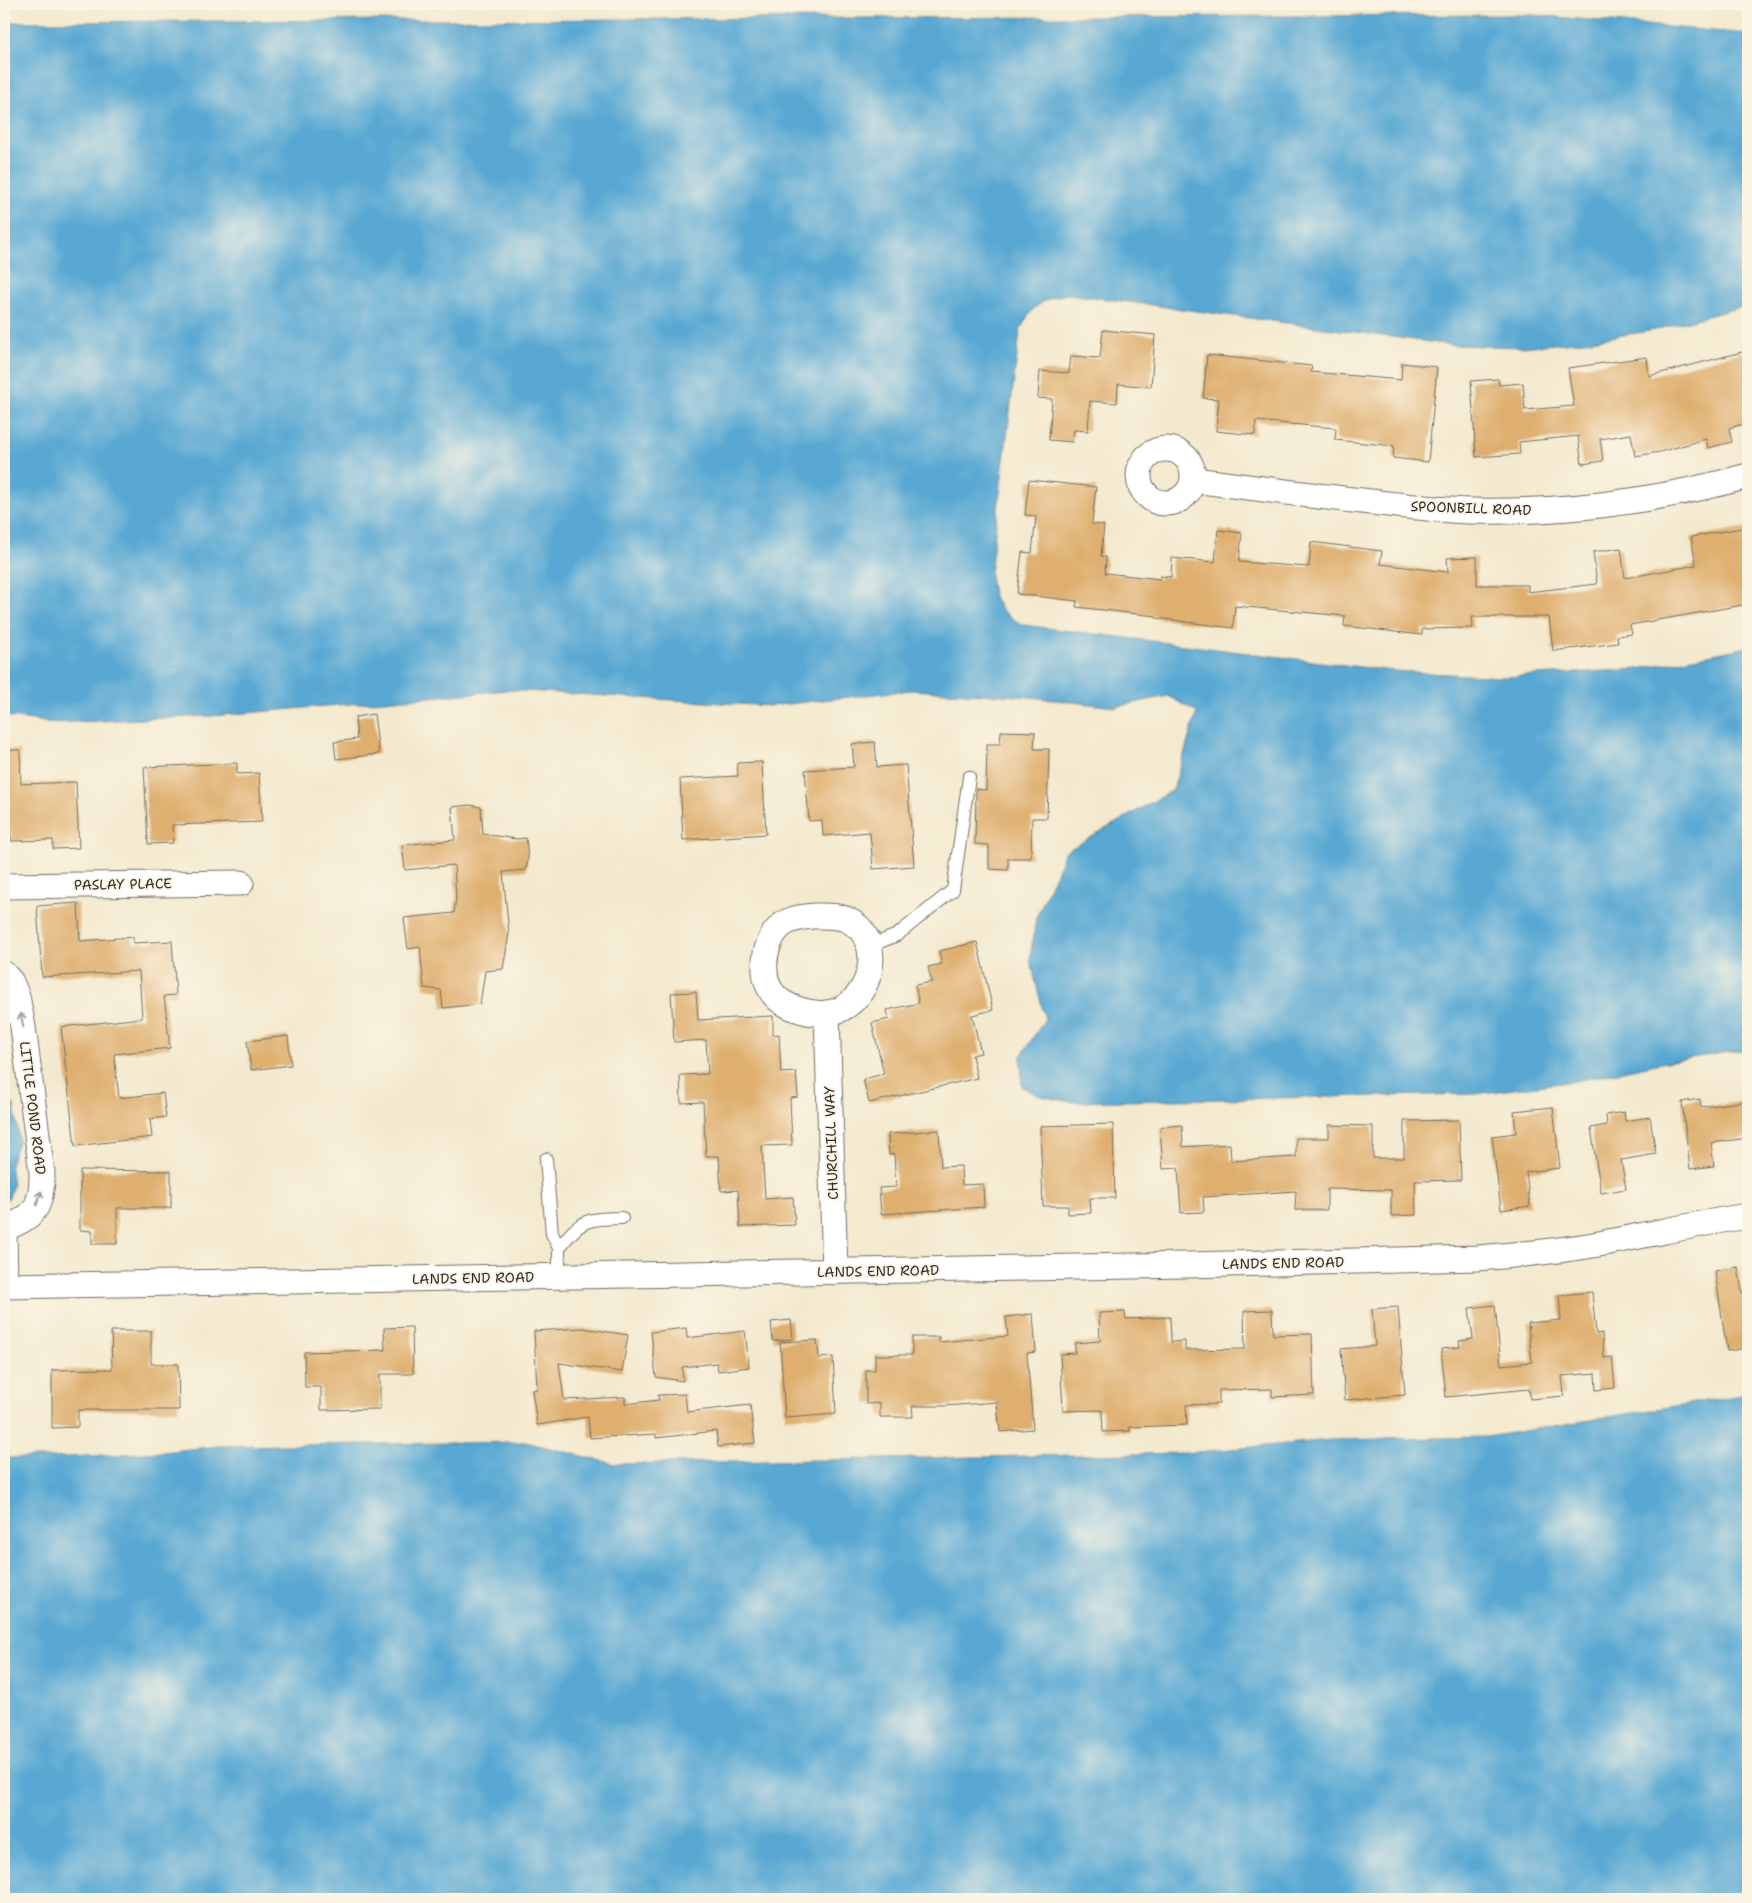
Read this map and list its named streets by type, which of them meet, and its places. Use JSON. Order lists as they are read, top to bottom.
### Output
{
  "streets": {
    "street": [
      "SPOONBILL ROAD",
      "PASLAY PLACE",
      "LITTLE POND ROAD",
      "CHURCHILL WAY",
      "LANDS END ROAD"
    ]
  },
  "crossings": [
    ["LITTLE POND ROAD", "LANDS END ROAD"],
    ["CHURCHILL WAY", "LANDS END ROAD"]
  ],
  "one_way": ["LITTLE POND ROAD"]
}
